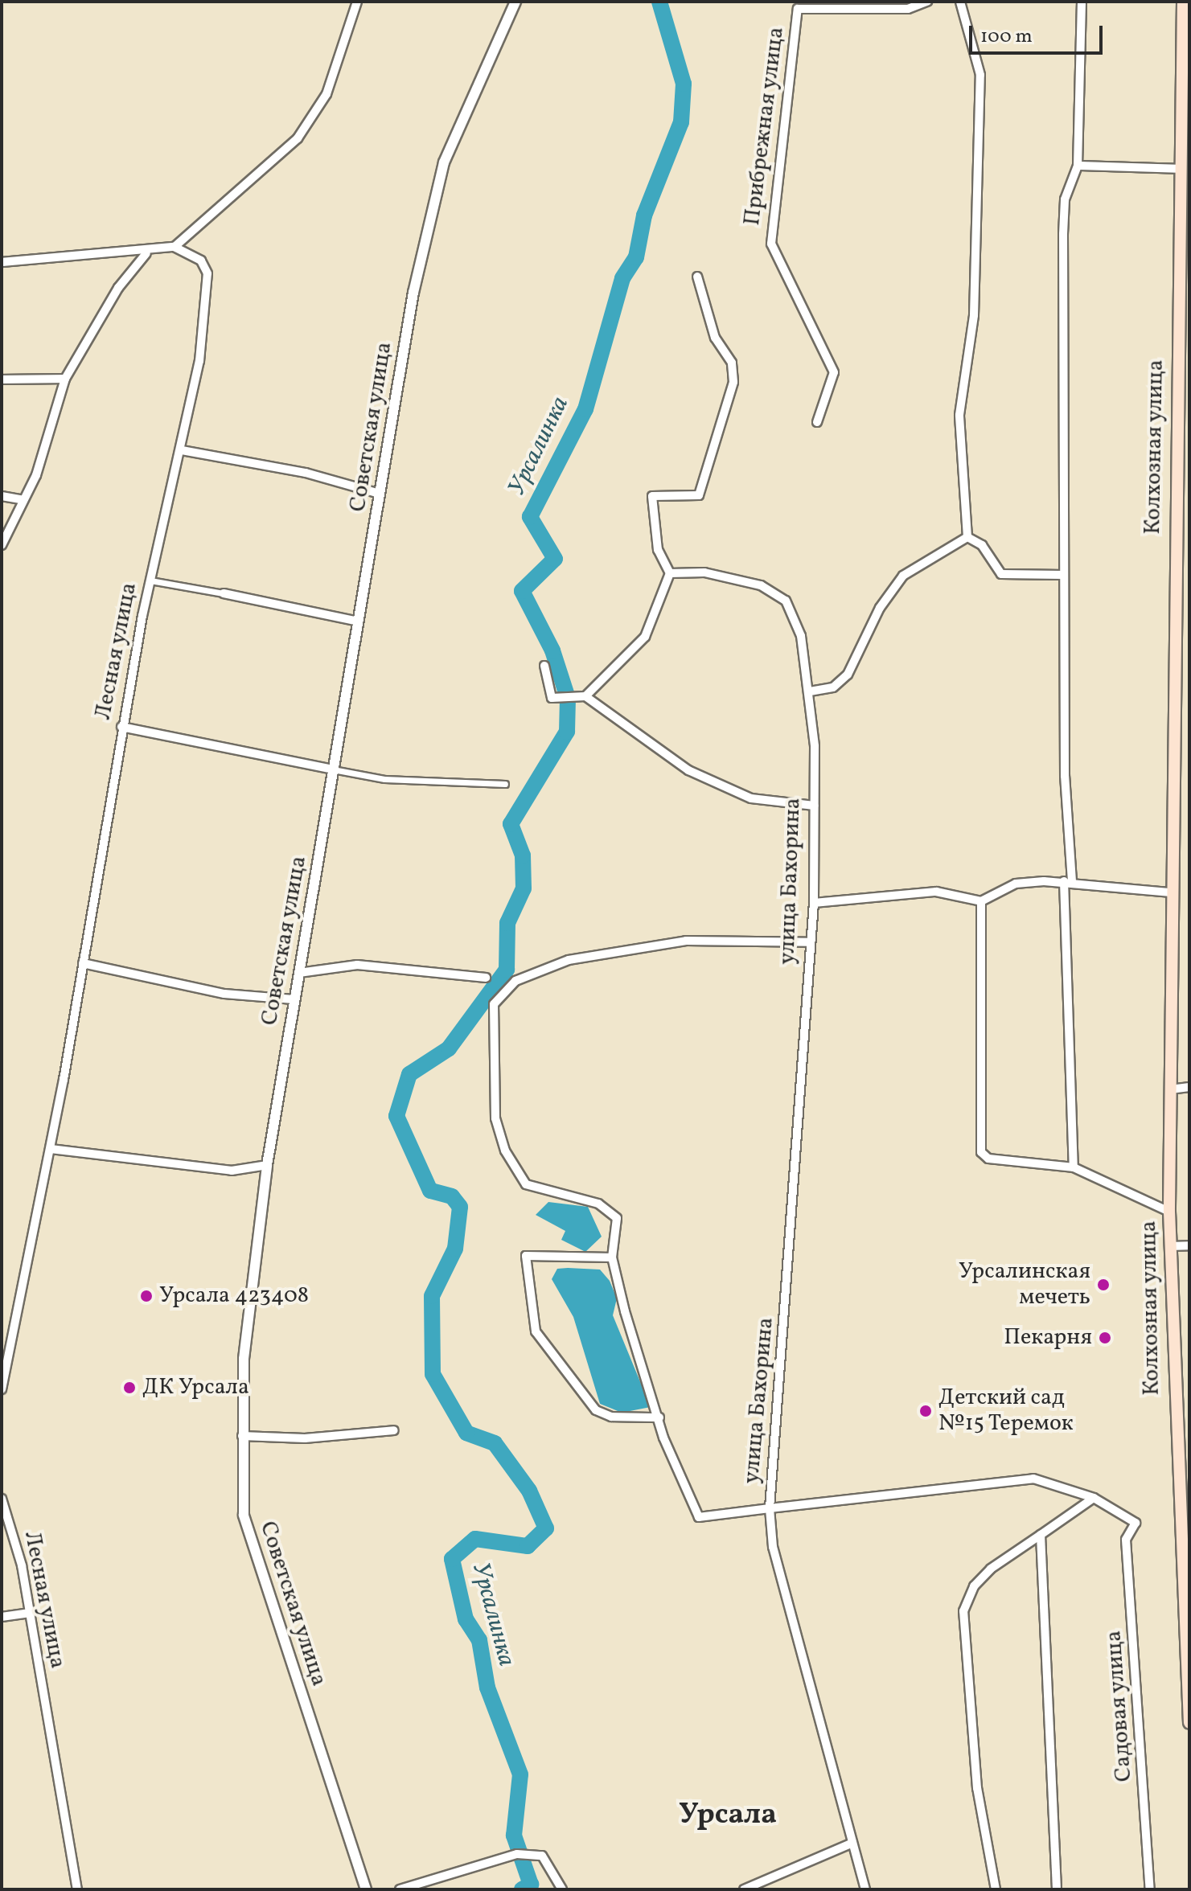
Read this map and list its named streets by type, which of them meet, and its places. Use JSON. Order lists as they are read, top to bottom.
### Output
{
  "streets": {
    "main road": ["Колхозная улица"],
    "street": [
      "Прибрежная улица",
      "Советская улица",
      "Лесная улица",
      "улица Бахорина",
      "Садовая улица"
    ]
  },
  "crossings": [
    ["улица Бахорина", "Садовая улица"]
  ],
  "districts": ["Урсала"],
  "water": ["Урсалинка"],
  "places": [
    "Урсалинская мечеть",
    "Урсала 423408",
    "Пекарня",
    "ДК Урсала",
    "Детский сад №15 Теремок"
  ],
  "scale_bar": "100 m"
}
